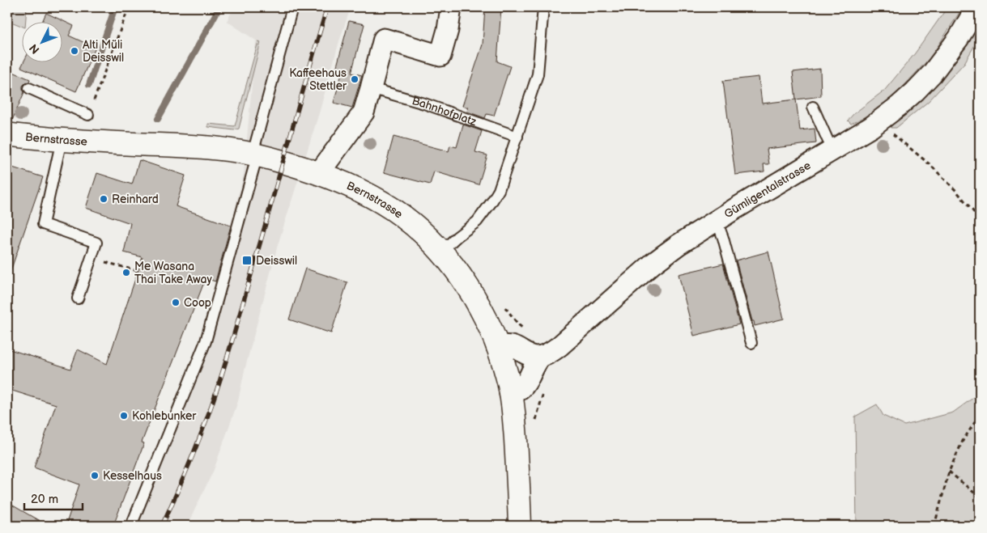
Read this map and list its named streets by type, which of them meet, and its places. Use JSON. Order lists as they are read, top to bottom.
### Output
{
  "streets": {
    "main road": ["Bernstrasse"],
    "street": ["Gümligentalstrasse"],
    "lane": ["Bahnhofplatz"]
  },
  "places": {
    "other": [
      "Alti Müli Deisswil",
      "Kaffeehaus Stettler",
      "Reinhard",
      "Me Wasana Thai Take Away",
      "Coop",
      "Kohlebunker",
      "Kesselhaus"
    ],
    "transit": ["Deisswil"]
  },
  "scale_bar": "20 m",
  "north": "bottom left"
}
